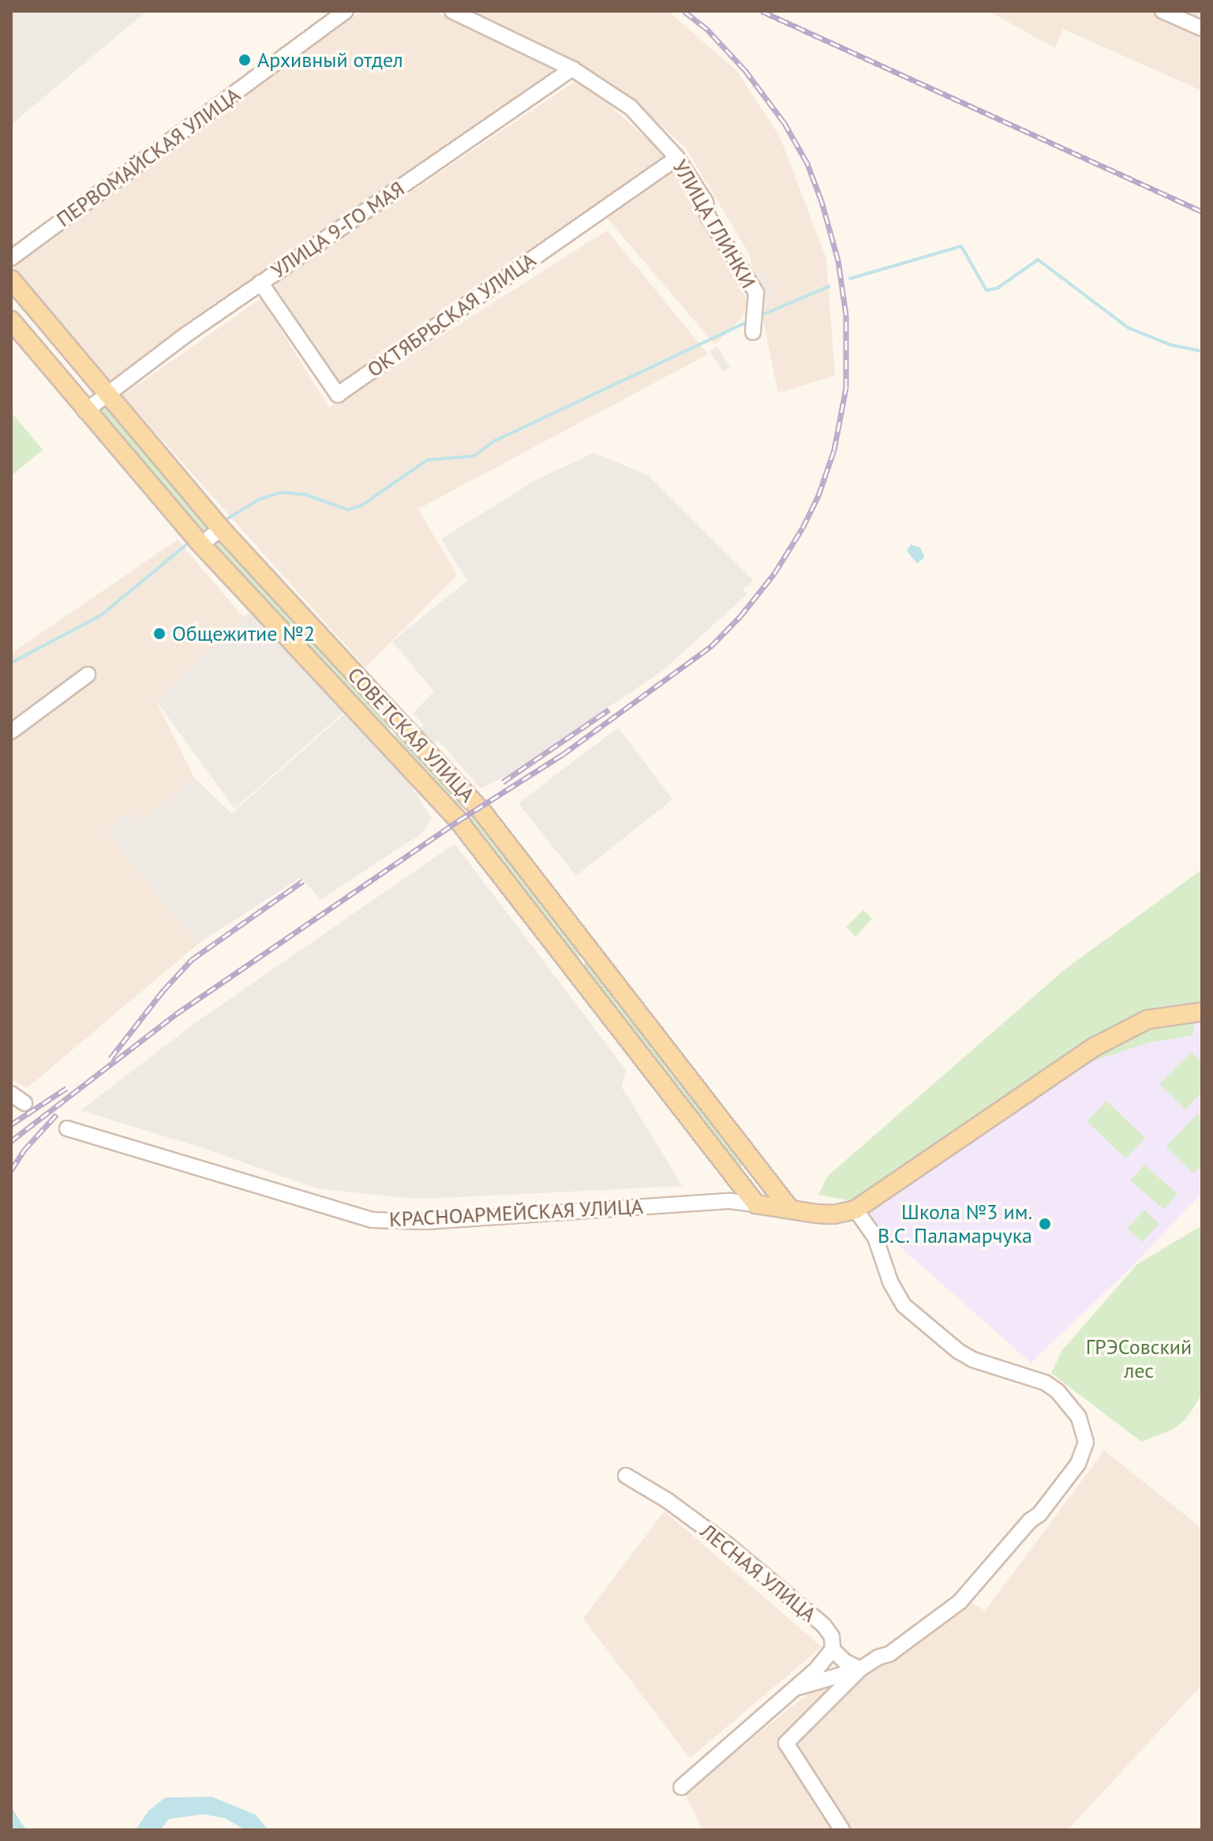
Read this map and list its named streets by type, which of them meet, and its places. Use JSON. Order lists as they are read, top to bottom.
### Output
{
  "streets": {
    "main road": ["СОВЕТСКАЯ УЛИЦА", "КРАСНОАРМЕЙСКАЯ УЛИЦА"],
    "street": [
      "ПЕРВОМАЙСКАЯ УЛИЦА",
      "УЛИЦА ГЛИНКИ",
      "УЛИЦА 9-ГО МАЯ",
      "ОКТЯБРЬСКАЯ УЛИЦА",
      "ЛЕСНАЯ УЛИЦА"
    ]
  },
  "crossings": [
    ["УЛИЦА ГЛИНКИ", "УЛИЦА 9-ГО МАЯ"],
    ["УЛИЦА ГЛИНКИ", "ОКТЯБРЬСКАЯ УЛИЦА"],
    ["УЛИЦА 9-ГО МАЯ", "ОКТЯБРЬСКАЯ УЛИЦА"],
    ["УЛИЦА 9-ГО МАЯ", "СОВЕТСКАЯ УЛИЦА"],
    ["СОВЕТСКАЯ УЛИЦА", "КРАСНОАРМЕЙСКАЯ УЛИЦА"]
  ],
  "parks": ["ГРЭСовский лес"],
  "places": ["Архивный отдел", "Общежитие №2", "Школа №3 им. В.С. Паламарчука"]
}
